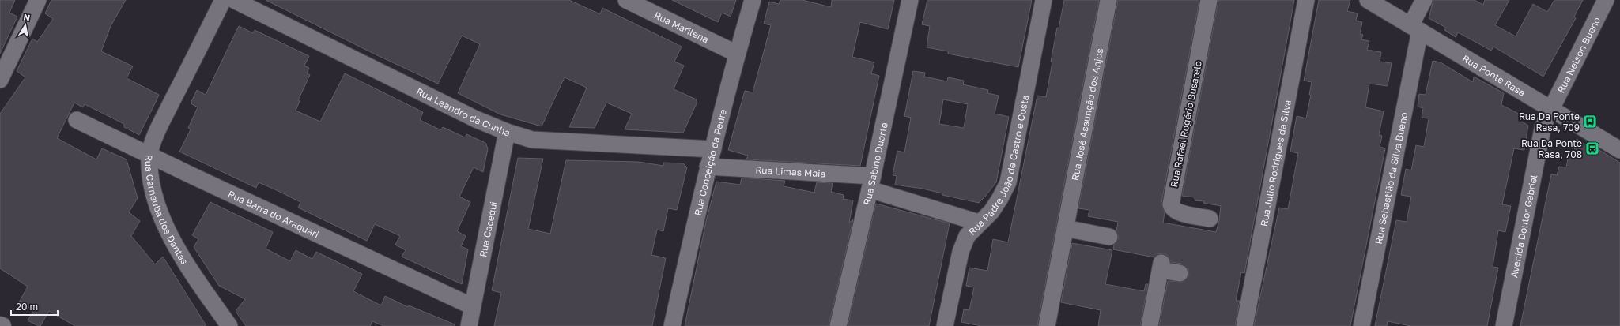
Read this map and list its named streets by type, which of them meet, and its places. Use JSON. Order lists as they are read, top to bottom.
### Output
{
  "streets": {
    "street": [
      "Rua Marilena",
      "Rua Nelson Bueno",
      "Rua Ponte Rasa",
      "Rua Leandro da Cunha",
      "Rua José Assunção dos Anjos",
      "Rua Rafael Rogério Busarelo",
      "Rua Conceição da Pedra",
      "Rua Julio Rodrigues da Silva",
      "Rua Sabino Duarte",
      "Rua Padre João de Castro e Costa",
      "Rua Limas Maia",
      "Rua Sebastião da Silva Bueno",
      "Rua Carnauba dos Dantas",
      "Rua Barra do Araquari",
      "Avenida Doutor Gabriel",
      "Rua Cacequi"
    ]
  },
  "crossings": [
    ["Rua Marilena", "Rua Conceição da Pedra"],
    ["Rua Nelson Bueno", "Rua Ponte Rasa"],
    ["Rua Nelson Bueno", "Avenida Doutor Gabriel"],
    ["Rua Ponte Rasa", "Rua Sebastião da Silva Bueno"],
    ["Rua Ponte Rasa", "Avenida Doutor Gabriel"],
    ["Rua Leandro da Cunha", "Rua Conceição da Pedra"],
    ["Rua Leandro da Cunha", "Rua Cacequi"],
    ["Rua Conceição da Pedra", "Rua Limas Maia"],
    ["Rua Sabino Duarte", "Rua Limas Maia"],
    ["Rua Padre João de Castro e Costa", "Rua Limas Maia"],
    ["Rua Carnauba dos Dantas", "Rua Barra do Araquari"],
    ["Rua Barra do Araquari", "Rua Cacequi"]
  ],
  "places": {
    "bus stop": ["Rua Da Ponte Rasa, 709", "Rua Da Ponte Rasa, 708"]
  },
  "scale_bar": "20 m",
  "north": "top"
}
